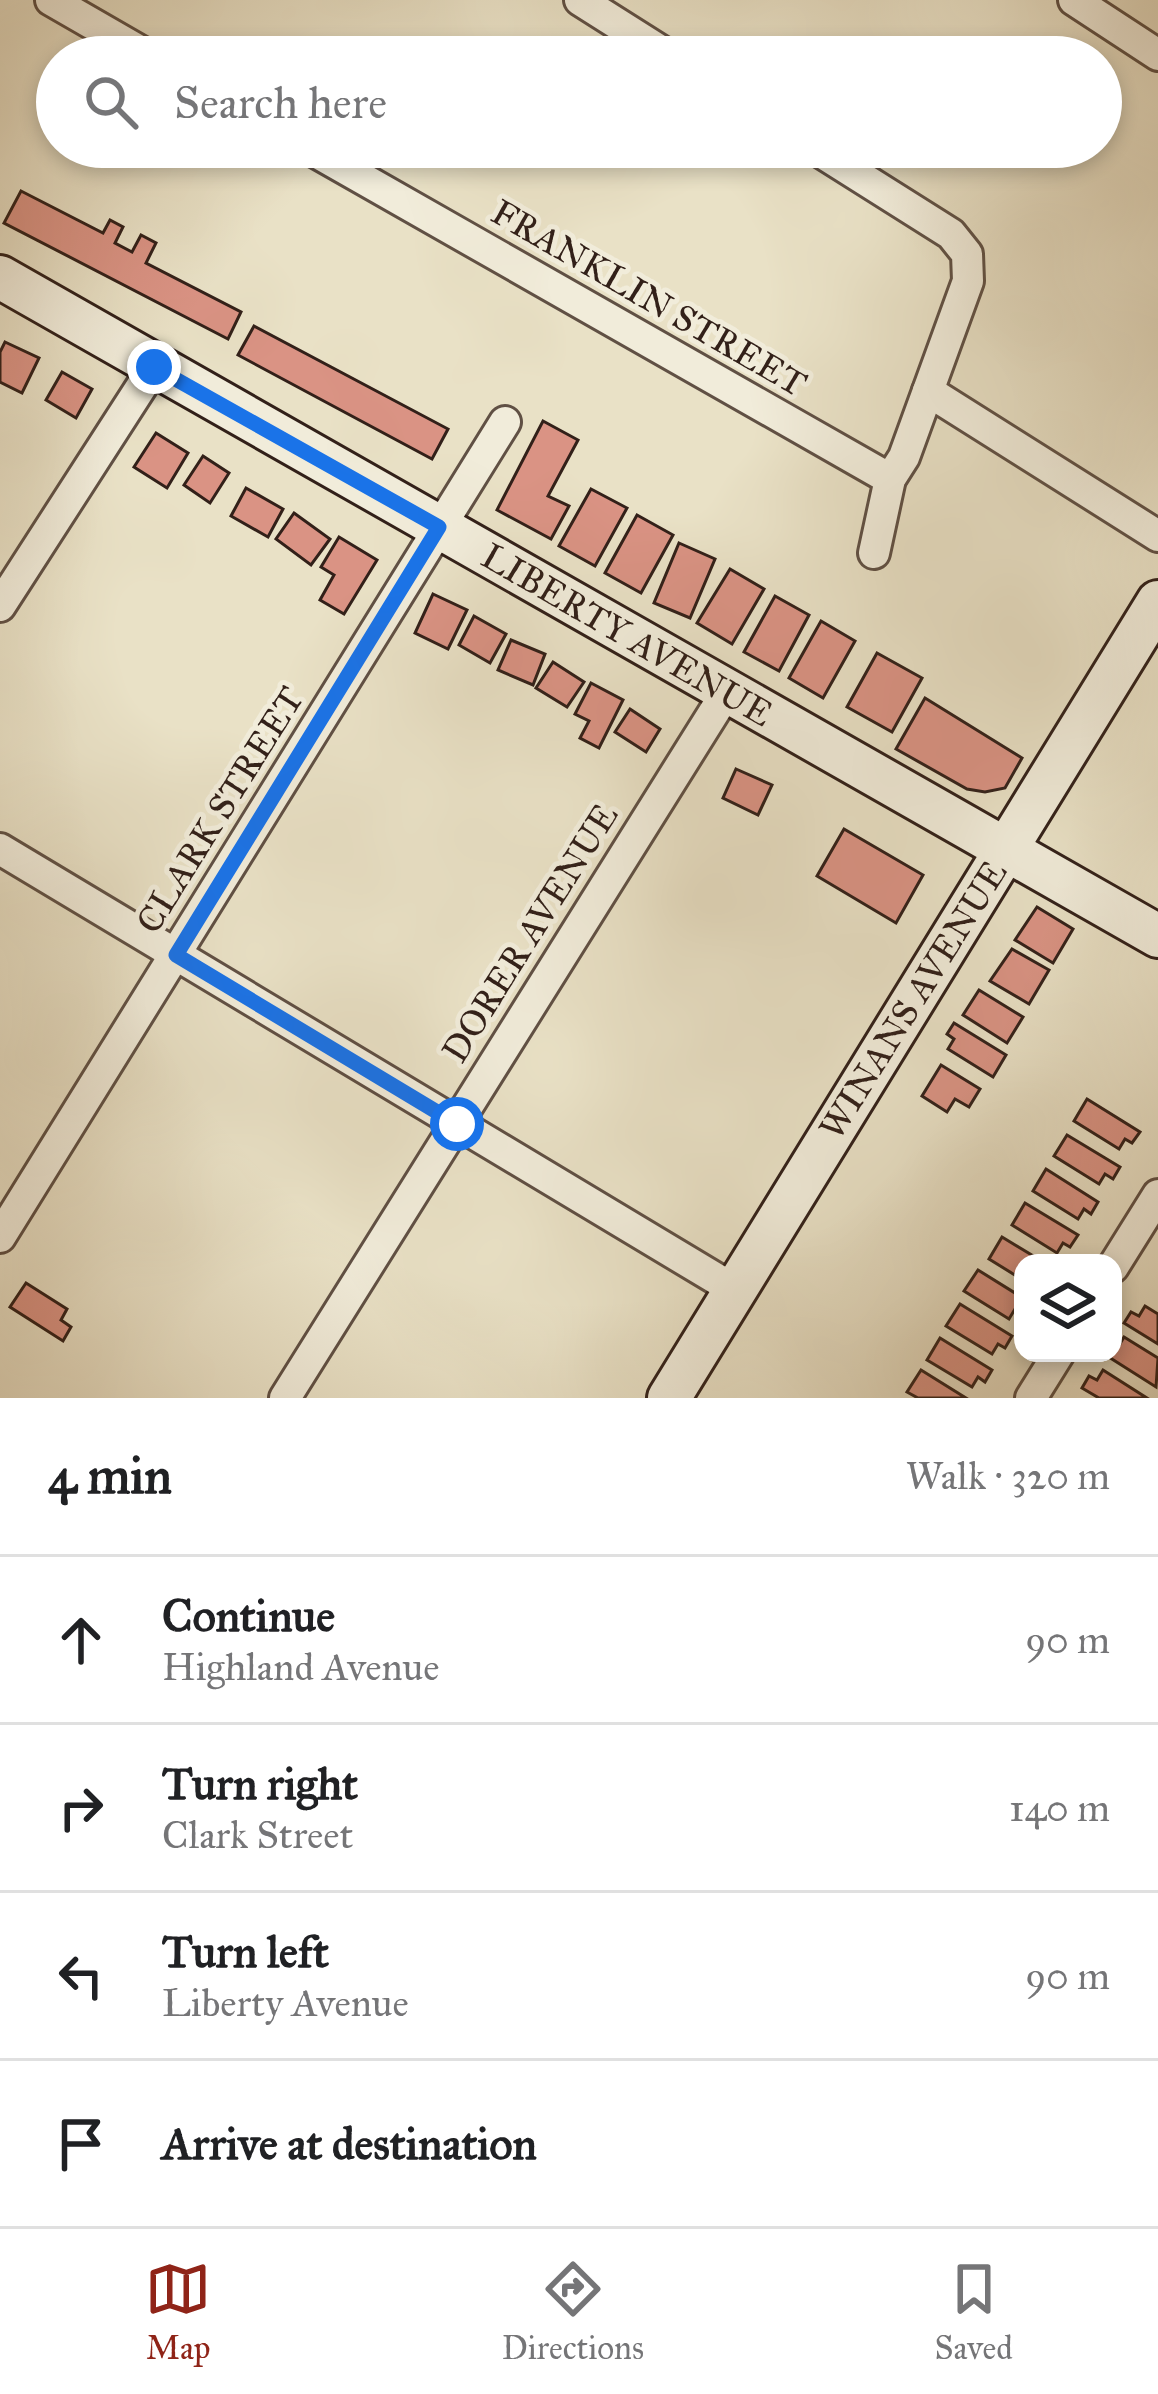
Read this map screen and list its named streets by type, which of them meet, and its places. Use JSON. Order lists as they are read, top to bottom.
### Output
{
  "streets": {
    "street": [
      "FRANKLIN STREET",
      "LIBERTY AVENUE",
      "CLARK STREET",
      "DORER AVENUE",
      "WINANS AVENUE"
    ]
  },
  "crossings": [
    ["LIBERTY AVENUE", "CLARK STREET"],
    ["LIBERTY AVENUE", "DORER AVENUE"],
    ["LIBERTY AVENUE", "WINANS AVENUE"]
  ],
  "page": {
    "search": "Search here",
    "heading": ["4 min", "Walk · 320 m"],
    "list": [
      ["Continue", "Highland Avenue", "90 m"],
      ["Turn right", "Clark Street", "140 m"],
      ["Turn left", "Liberty Avenue", "90 m"],
      "Arrive at destination"
    ],
    "nav": ["Map", "Directions", "Saved"]
  }
}
